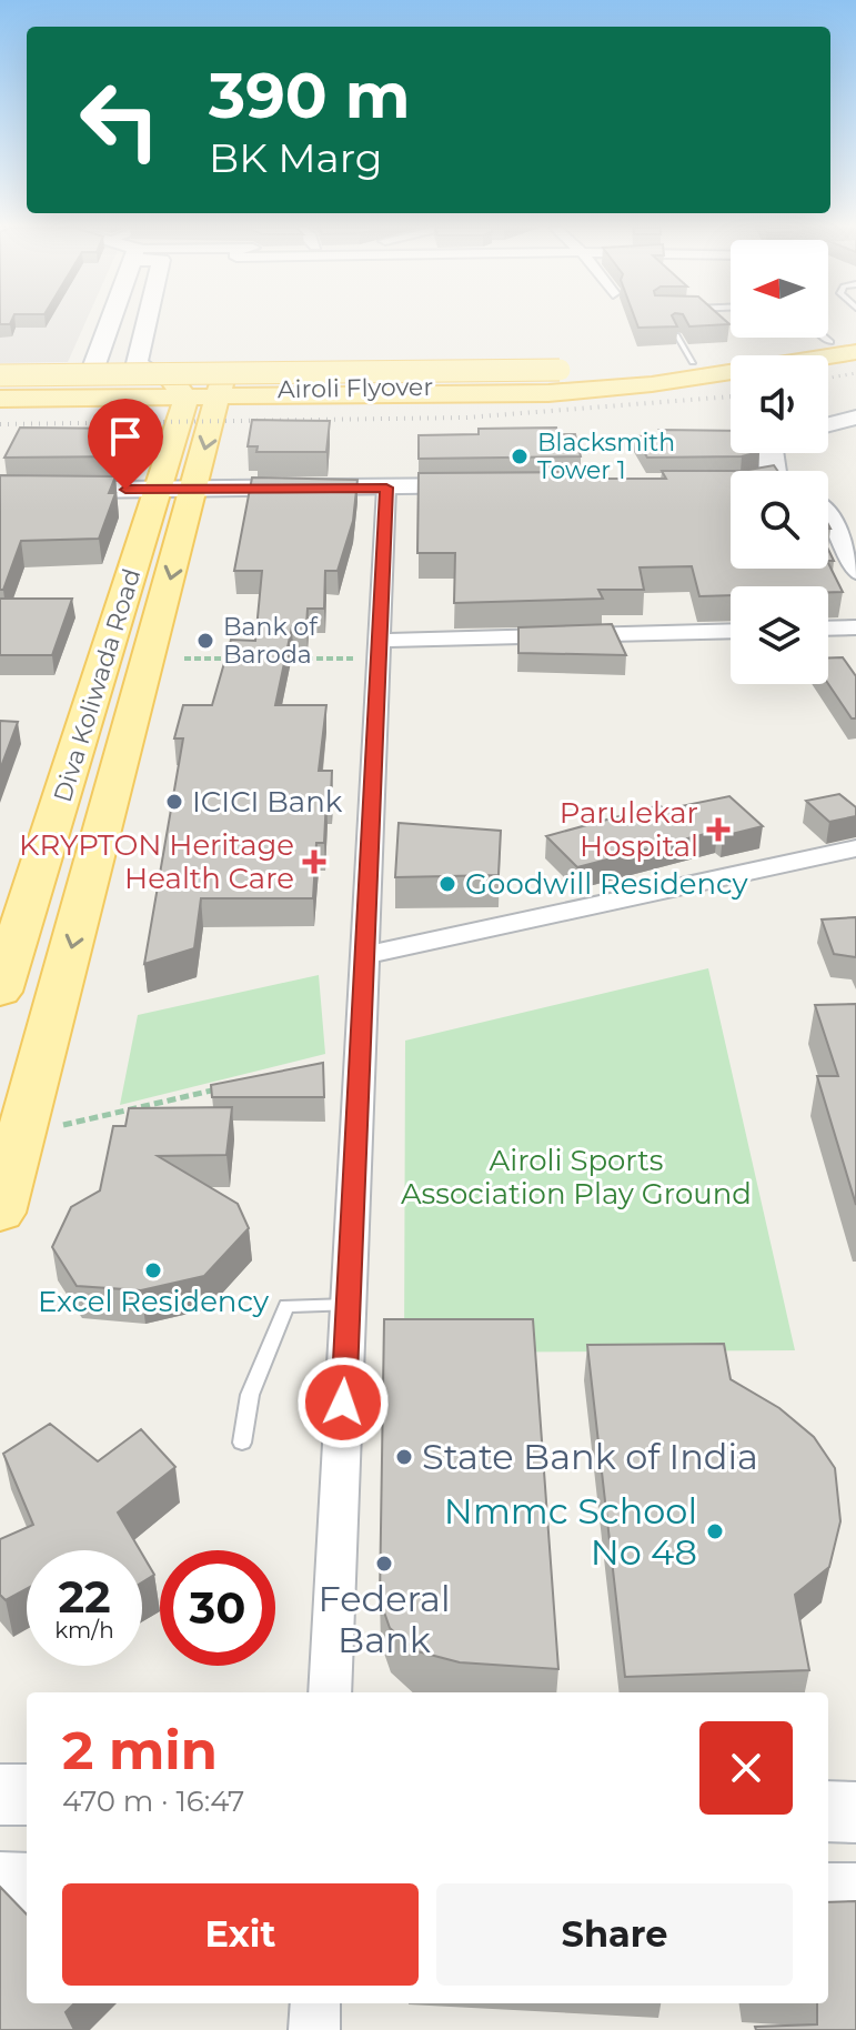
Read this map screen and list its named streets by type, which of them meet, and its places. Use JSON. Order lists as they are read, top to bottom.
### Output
{
  "streets": {
    "main road": ["Airoli Flyover", "Diva Koliwada Road"]
  },
  "parks": ["Airoli Sports Association Play Ground"],
  "places": {
    "other": [
      "Blacksmith Tower 1",
      "Bank of Baroda",
      "ICICI Bank",
      "Goodwill Residency",
      "Excel Residency",
      "State Bank of India",
      "Nmmc School No 48",
      "Federal Bank"
    ],
    "health": ["Parulekar Hospital", "KRYPTON Heritage Health Care"]
  },
  "north": "left",
  "page": {
    "turn": ["390 m", "BK Marg"],
    "speed": "22 km/h",
    "limit": "30",
    "heading": ["2 min", "470 m · 16:47"],
    "buttons": ["Exit", "Share"]
  }
}
